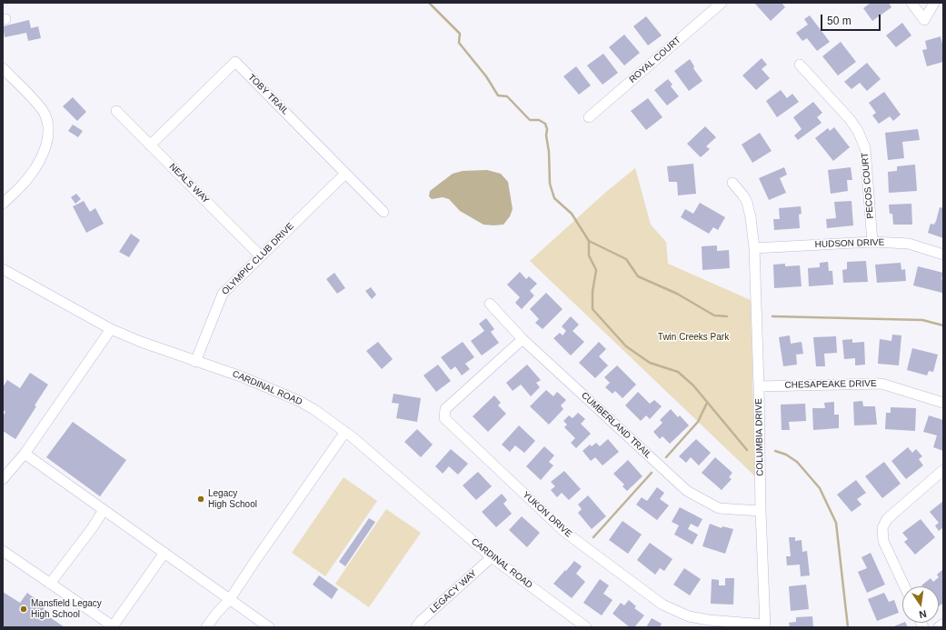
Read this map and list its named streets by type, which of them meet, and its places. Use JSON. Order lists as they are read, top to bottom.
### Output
{
  "streets": {
    "street": [
      "ROYAL COURT",
      "TOBY TRAIL",
      "NEALS WAY",
      "PECOS COURT",
      "HUDSON DRIVE",
      "OLYMPIC CLUB DRIVE",
      "CHESAPEAKE DRIVE",
      "CARDINAL ROAD",
      "CUMBERLAND TRAIL",
      "COLUMBIA DRIVE",
      "YUKON DRIVE",
      "LEGACY WAY"
    ]
  },
  "crossings": [
    ["TOBY TRAIL", "NEALS WAY"],
    ["TOBY TRAIL", "OLYMPIC CLUB DRIVE"],
    ["NEALS WAY", "OLYMPIC CLUB DRIVE"],
    ["PECOS COURT", "HUDSON DRIVE"],
    ["HUDSON DRIVE", "COLUMBIA DRIVE"],
    ["OLYMPIC CLUB DRIVE", "CARDINAL ROAD"],
    ["CHESAPEAKE DRIVE", "COLUMBIA DRIVE"],
    ["CARDINAL ROAD", "LEGACY WAY"],
    ["CUMBERLAND TRAIL", "COLUMBIA DRIVE"],
    ["CUMBERLAND TRAIL", "YUKON DRIVE"],
    ["COLUMBIA DRIVE", "YUKON DRIVE"]
  ],
  "parks": ["Twin Creeks Park"],
  "places": ["Legacy High School", "Mansfield Legacy High School"],
  "scale_bar": "50 m",
  "north": "bottom"
}
